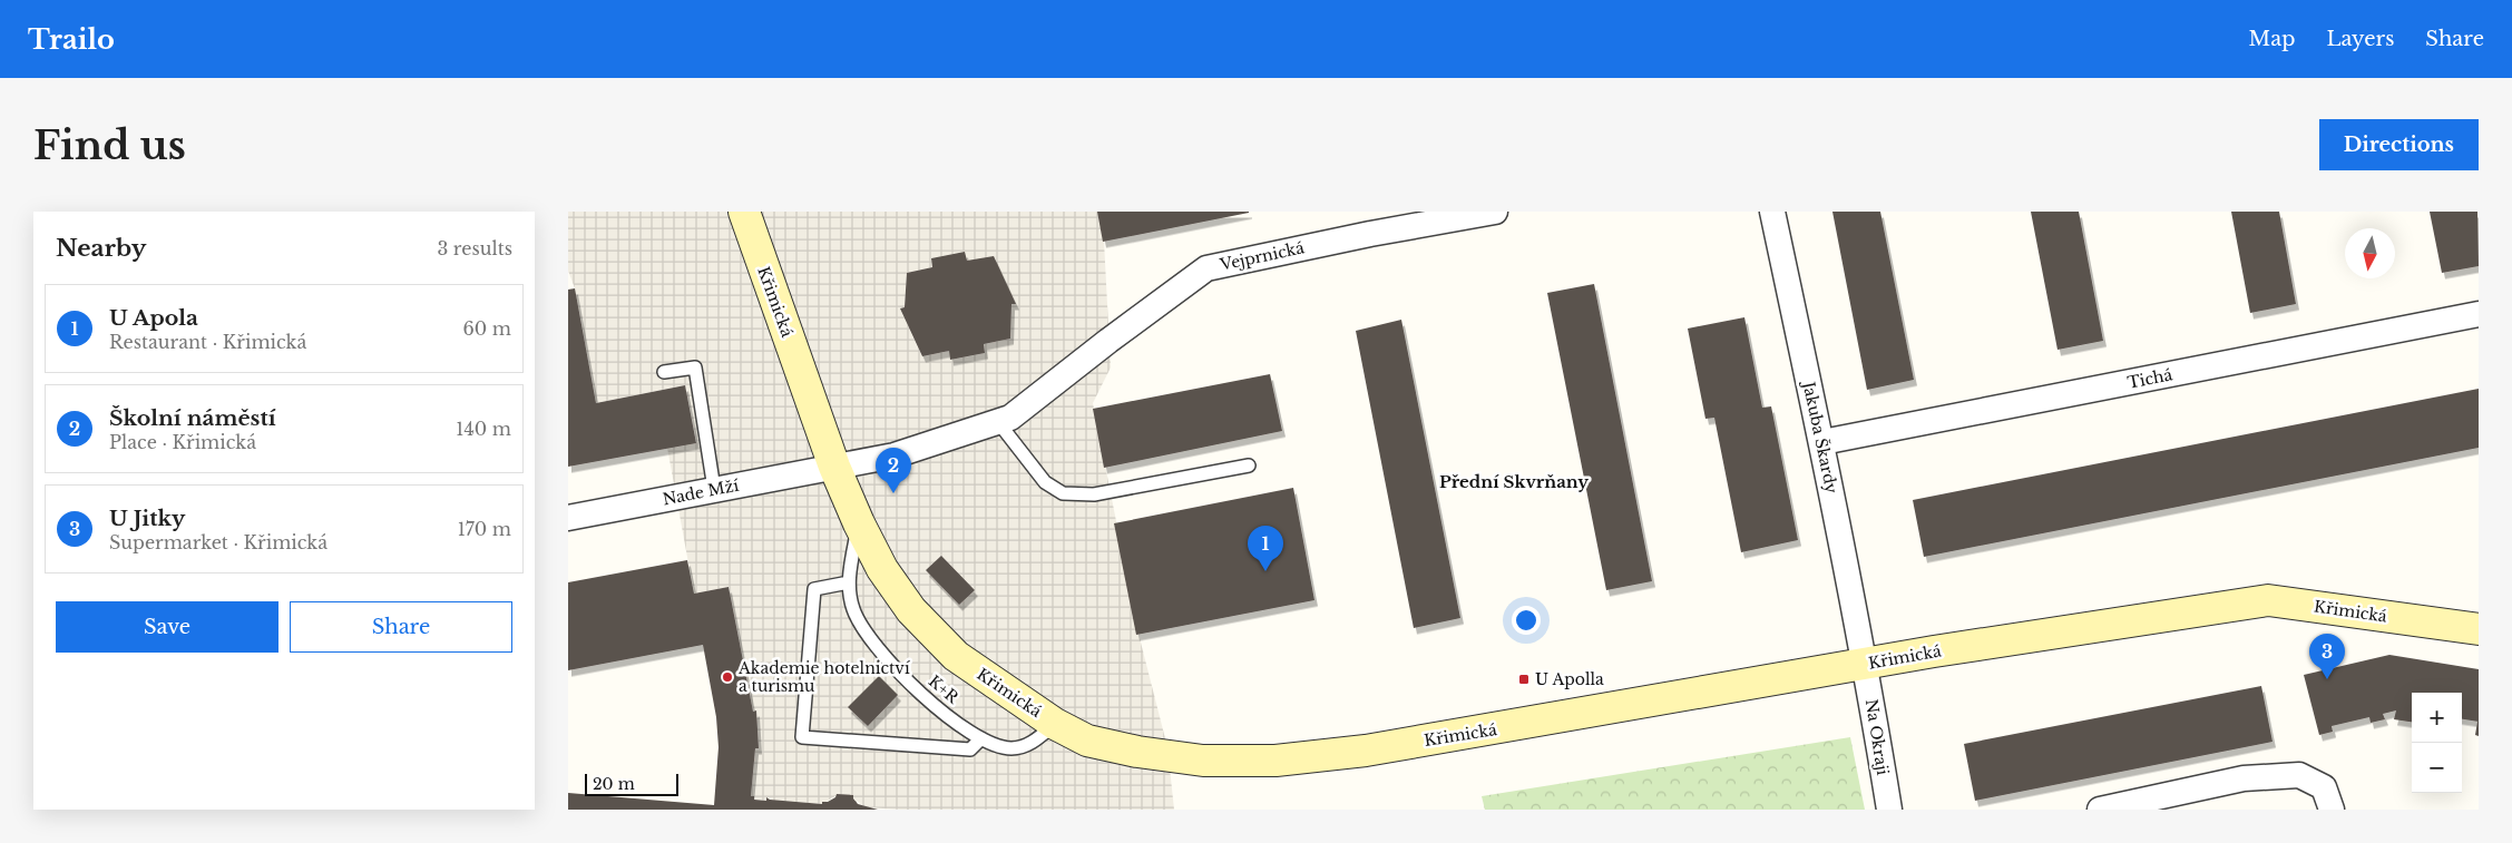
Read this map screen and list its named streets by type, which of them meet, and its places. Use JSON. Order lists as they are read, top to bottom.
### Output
{
  "streets": {
    "main road": ["Křimická"],
    "street": [
      "Vejprnická",
      "Tichá",
      "Jakuba Škardy",
      "Nade Mží",
      "Na Okraji"
    ],
    "lane": ["K+R"]
  },
  "crossings": [
    ["Vejprnická", "Nade Mží"],
    ["Křimická", "Jakuba Škardy"],
    ["Křimická", "Nade Mží"],
    ["Křimická", "K+R"],
    ["Křimická", "Na Okraji"],
    ["Tichá", "Jakuba Škardy"],
    ["Jakuba Škardy", "Na Okraji"]
  ],
  "districts": ["Přední Skvrňany"],
  "places": {
    "other": ["Akademie hotelnictví a turismu"],
    "transit": ["U Apolla"]
  },
  "scale_bar": "20 m",
  "north": "bottom",
  "page": {
    "header": "Trailo",
    "nav": ["Map", "Layers", "Share"],
    "buttons": [
      "Directions",
      ["Save", "Share"]
    ],
    "title": "Find us",
    "heading": ["Nearby", "3 results"],
    "list": [
      {
        "mark": "1",
        "name": "U Apola",
        "note": "Restaurant · Křimická",
        "value": "60 m"
      },
      {
        "mark": "2",
        "name": "Školní náměstí",
        "note": "Place · Křimická",
        "value": "140 m"
      },
      {
        "mark": "3",
        "name": "U Jitky",
        "note": "Supermarket · Křimická",
        "value": "170 m"
      }
    ],
    "pins": ["2", "1", "3"],
    "map_buttons": ["+", "−"],
    "scale": "20 m"
  }
}
